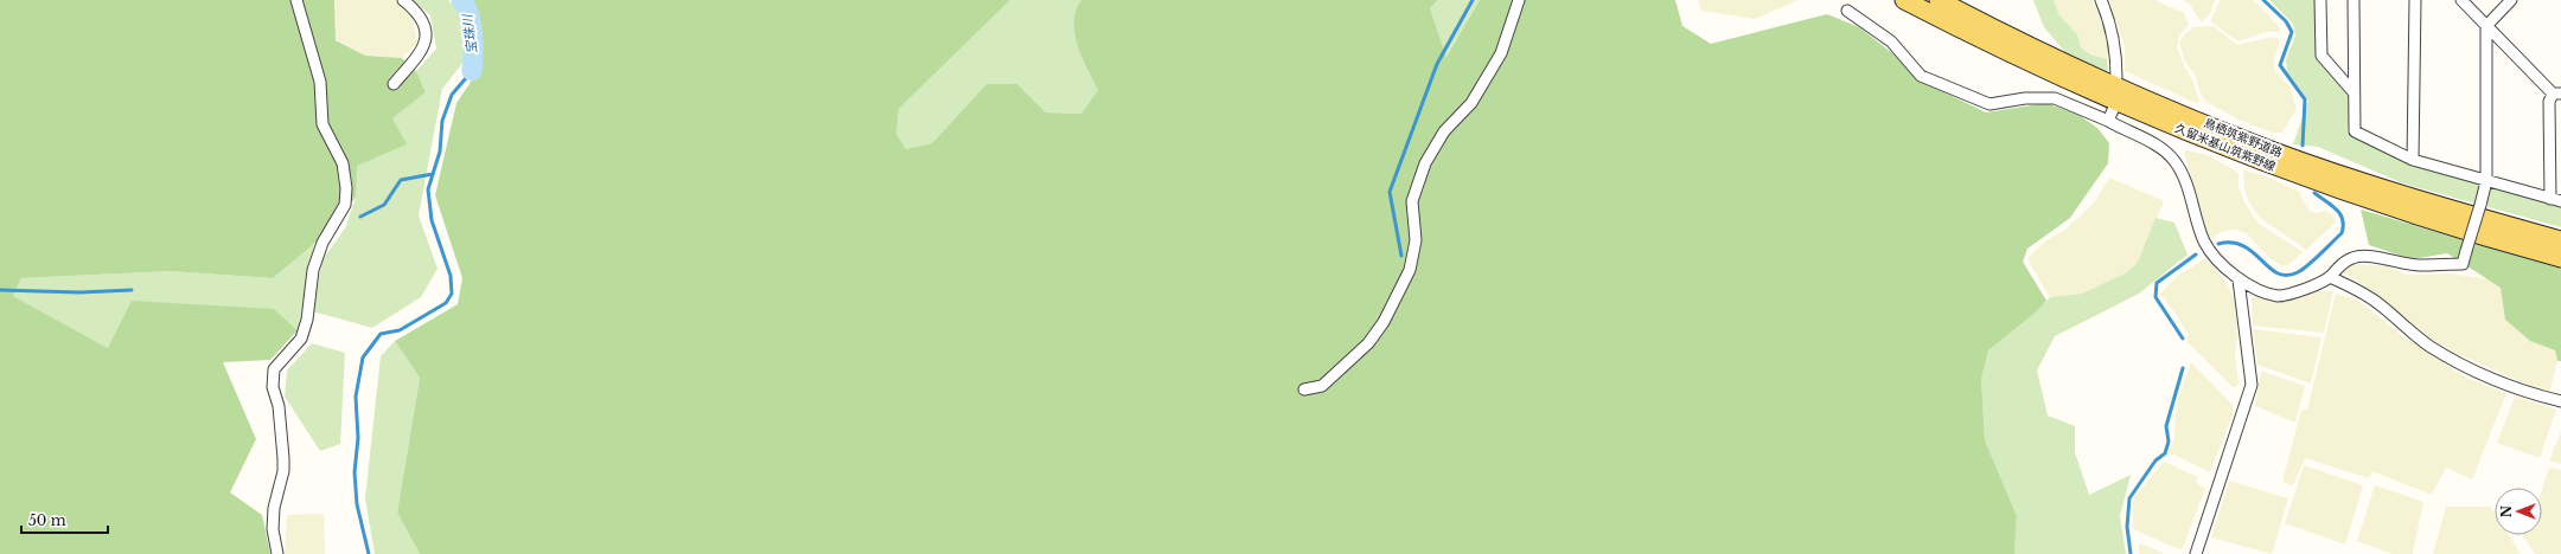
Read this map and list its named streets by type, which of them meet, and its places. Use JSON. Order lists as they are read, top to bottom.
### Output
{
  "streets": {
    "main road": ["鳥栖筑紫野道路", "久留米基山筑紫野線"]
  },
  "water": ["宝珠川"],
  "scale_bar": "50 m",
  "north": "left"
}
